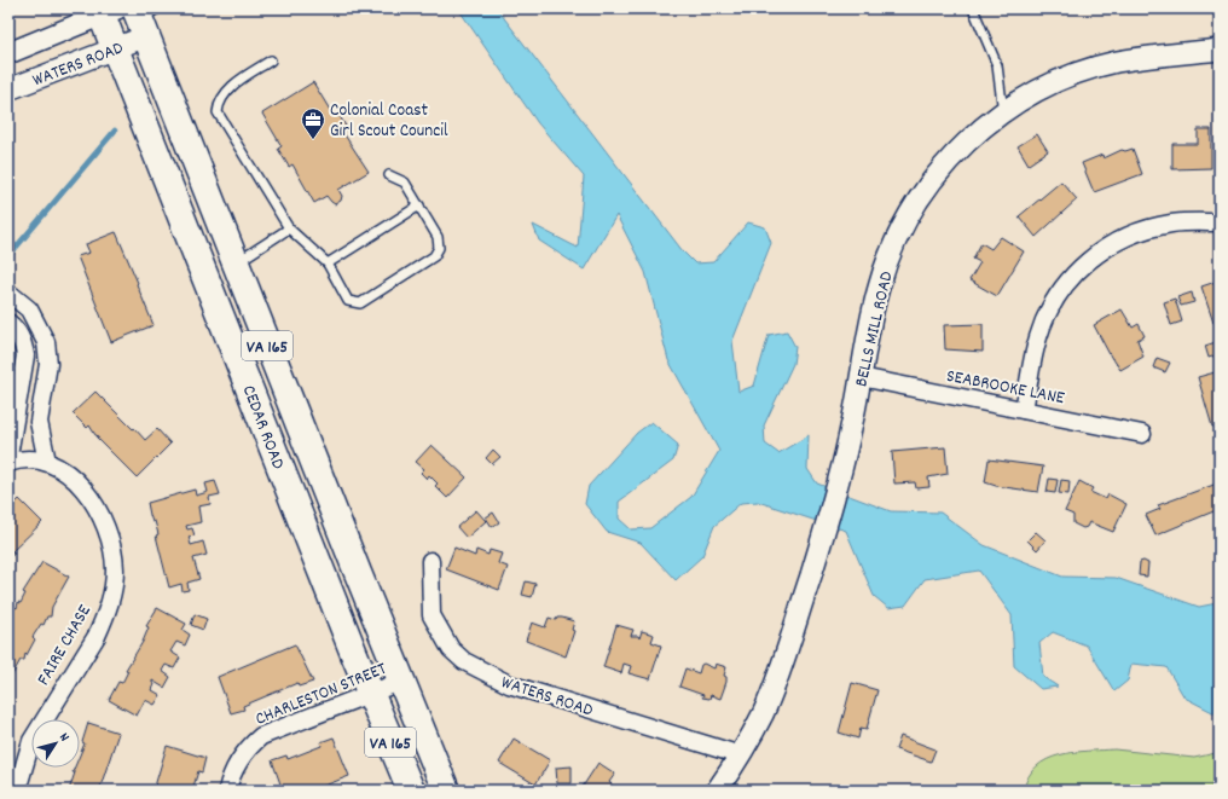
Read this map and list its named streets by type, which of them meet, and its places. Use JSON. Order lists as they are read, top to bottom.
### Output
{
  "streets": {
    "main road": ["VA 165", "CEDAR ROAD"],
    "street": [
      "WATERS ROAD",
      "BELLS MILL ROAD",
      "SEABROOKE LANE",
      "FAIRE CHASE",
      "CHARLESTON STREET"
    ]
  },
  "crossings": [
    ["WATERS ROAD", "BELLS MILL ROAD"],
    ["WATERS ROAD", "CEDAR ROAD"],
    ["BELLS MILL ROAD", "SEABROOKE LANE"],
    ["CEDAR ROAD", "CHARLESTON STREET"]
  ],
  "places": {
    "office": ["Colonial Coast Girl Scout Council"]
  },
  "north": "top right"
}
